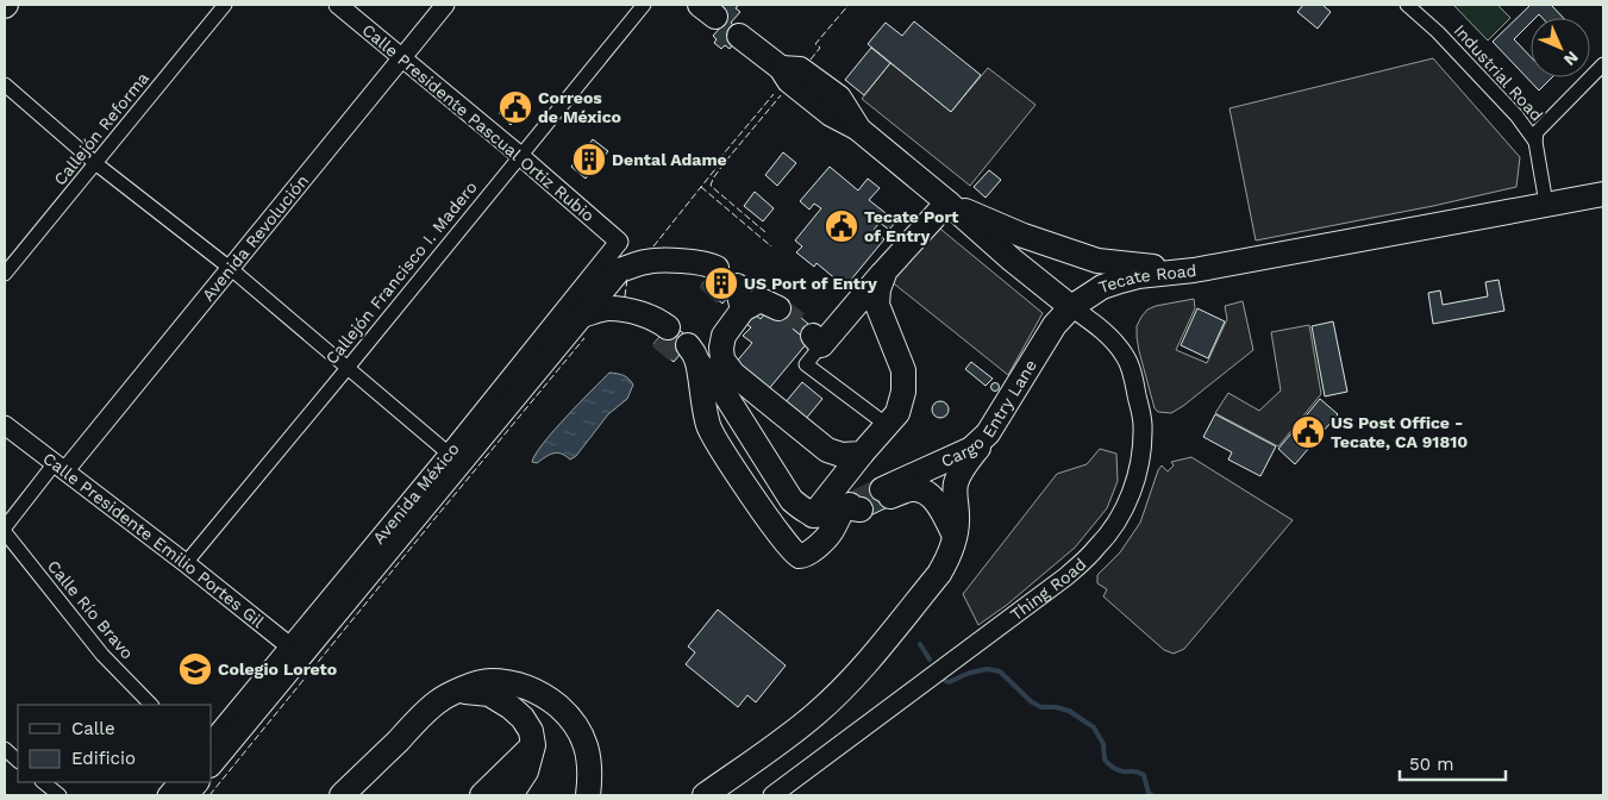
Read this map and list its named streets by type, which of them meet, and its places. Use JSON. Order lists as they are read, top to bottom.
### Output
{
  "streets": {
    "highway": ["Tecate Road", "Cargo Entry Lane"],
    "street": [
      "Industrial Road",
      "Calle Presidente Pascual Ortiz Rubio",
      "Callejón Reforma",
      "Avenida Revolución",
      "Callejón Francisco I. Madero",
      "Avenida México",
      "Calle Presidente Emilio Portes Gil",
      "Thing Road",
      "Calle Río Bravo"
    ]
  },
  "crossings": [
    ["Calle Presidente Pascual Ortiz Rubio", "Avenida Revolución"],
    ["Calle Presidente Pascual Ortiz Rubio", "Callejón Francisco I. Madero"],
    ["Calle Presidente Pascual Ortiz Rubio", "Avenida México"],
    ["Avenida Revolución", "Calle Presidente Emilio Portes Gil"],
    ["Callejón Francisco I. Madero", "Calle Presidente Emilio Portes Gil"],
    ["Tecate Road", "Cargo Entry Lane"],
    ["Tecate Road", "Thing Road"],
    ["Cargo Entry Lane", "Thing Road"],
    ["Avenida México", "Calle Presidente Emilio Portes Gil"]
  ],
  "places": {
    "public building": ["Correos de México", "Tecate Port of Entry", "US Post Office - Tecate, CA 91810"],
    "building": ["Dental Adame", "US Port of Entry"],
    "school or university": ["Colegio Loreto"]
  },
  "legend": ["Calle", "Edificio"],
  "scale_bar": "50 m",
  "north": "bottom right"
}
